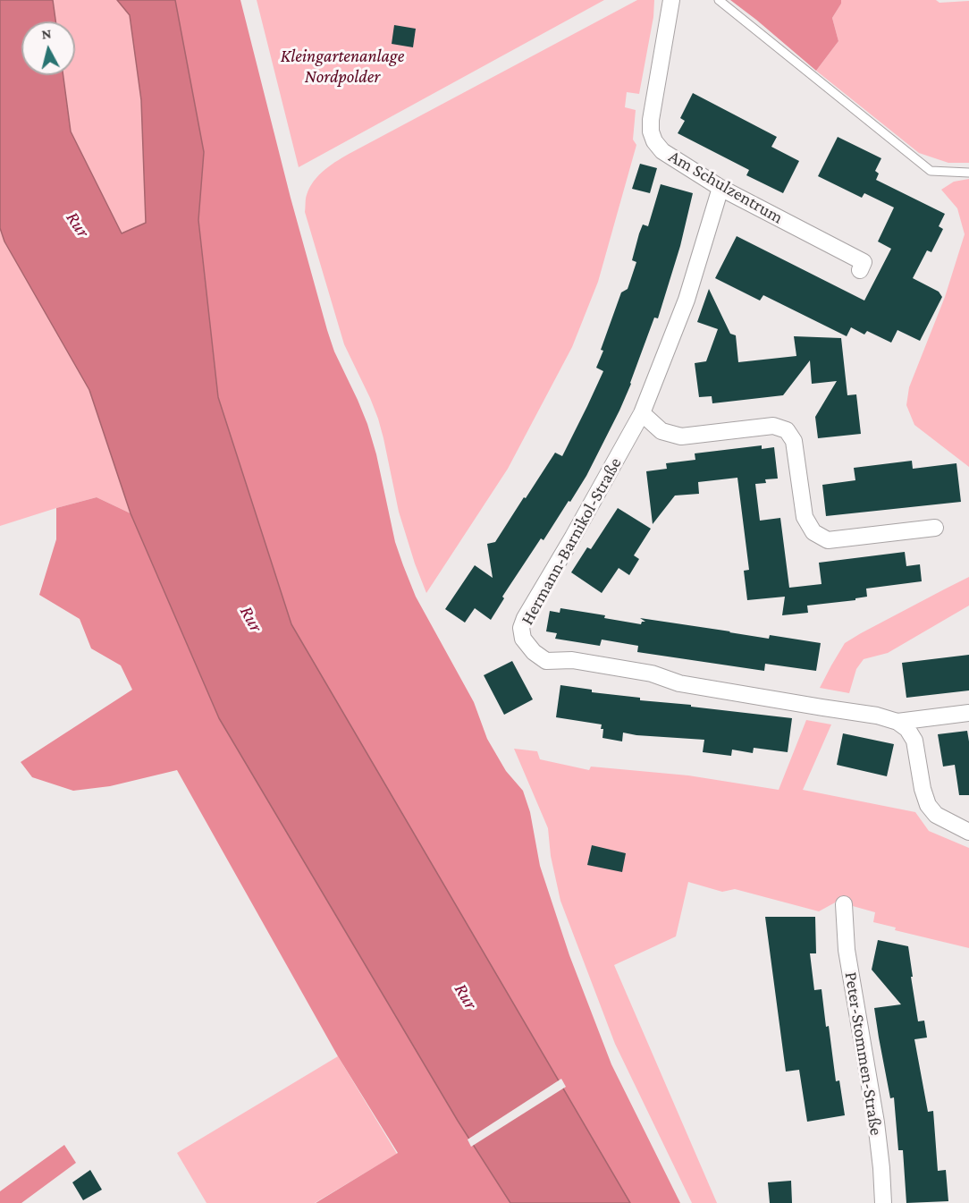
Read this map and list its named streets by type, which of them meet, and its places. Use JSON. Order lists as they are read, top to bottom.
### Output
{
  "streets": {
    "street": ["Am Schulzentrum", "Hermann-Barnikol-Straße", "Peter-Stommen-Straße"]
  },
  "crossings": [
    ["Am Schulzentrum", "Hermann-Barnikol-Straße"]
  ],
  "water": ["Rur"],
  "parks": ["Kleingartenanlage Nordpolder"],
  "north": "top"
}
